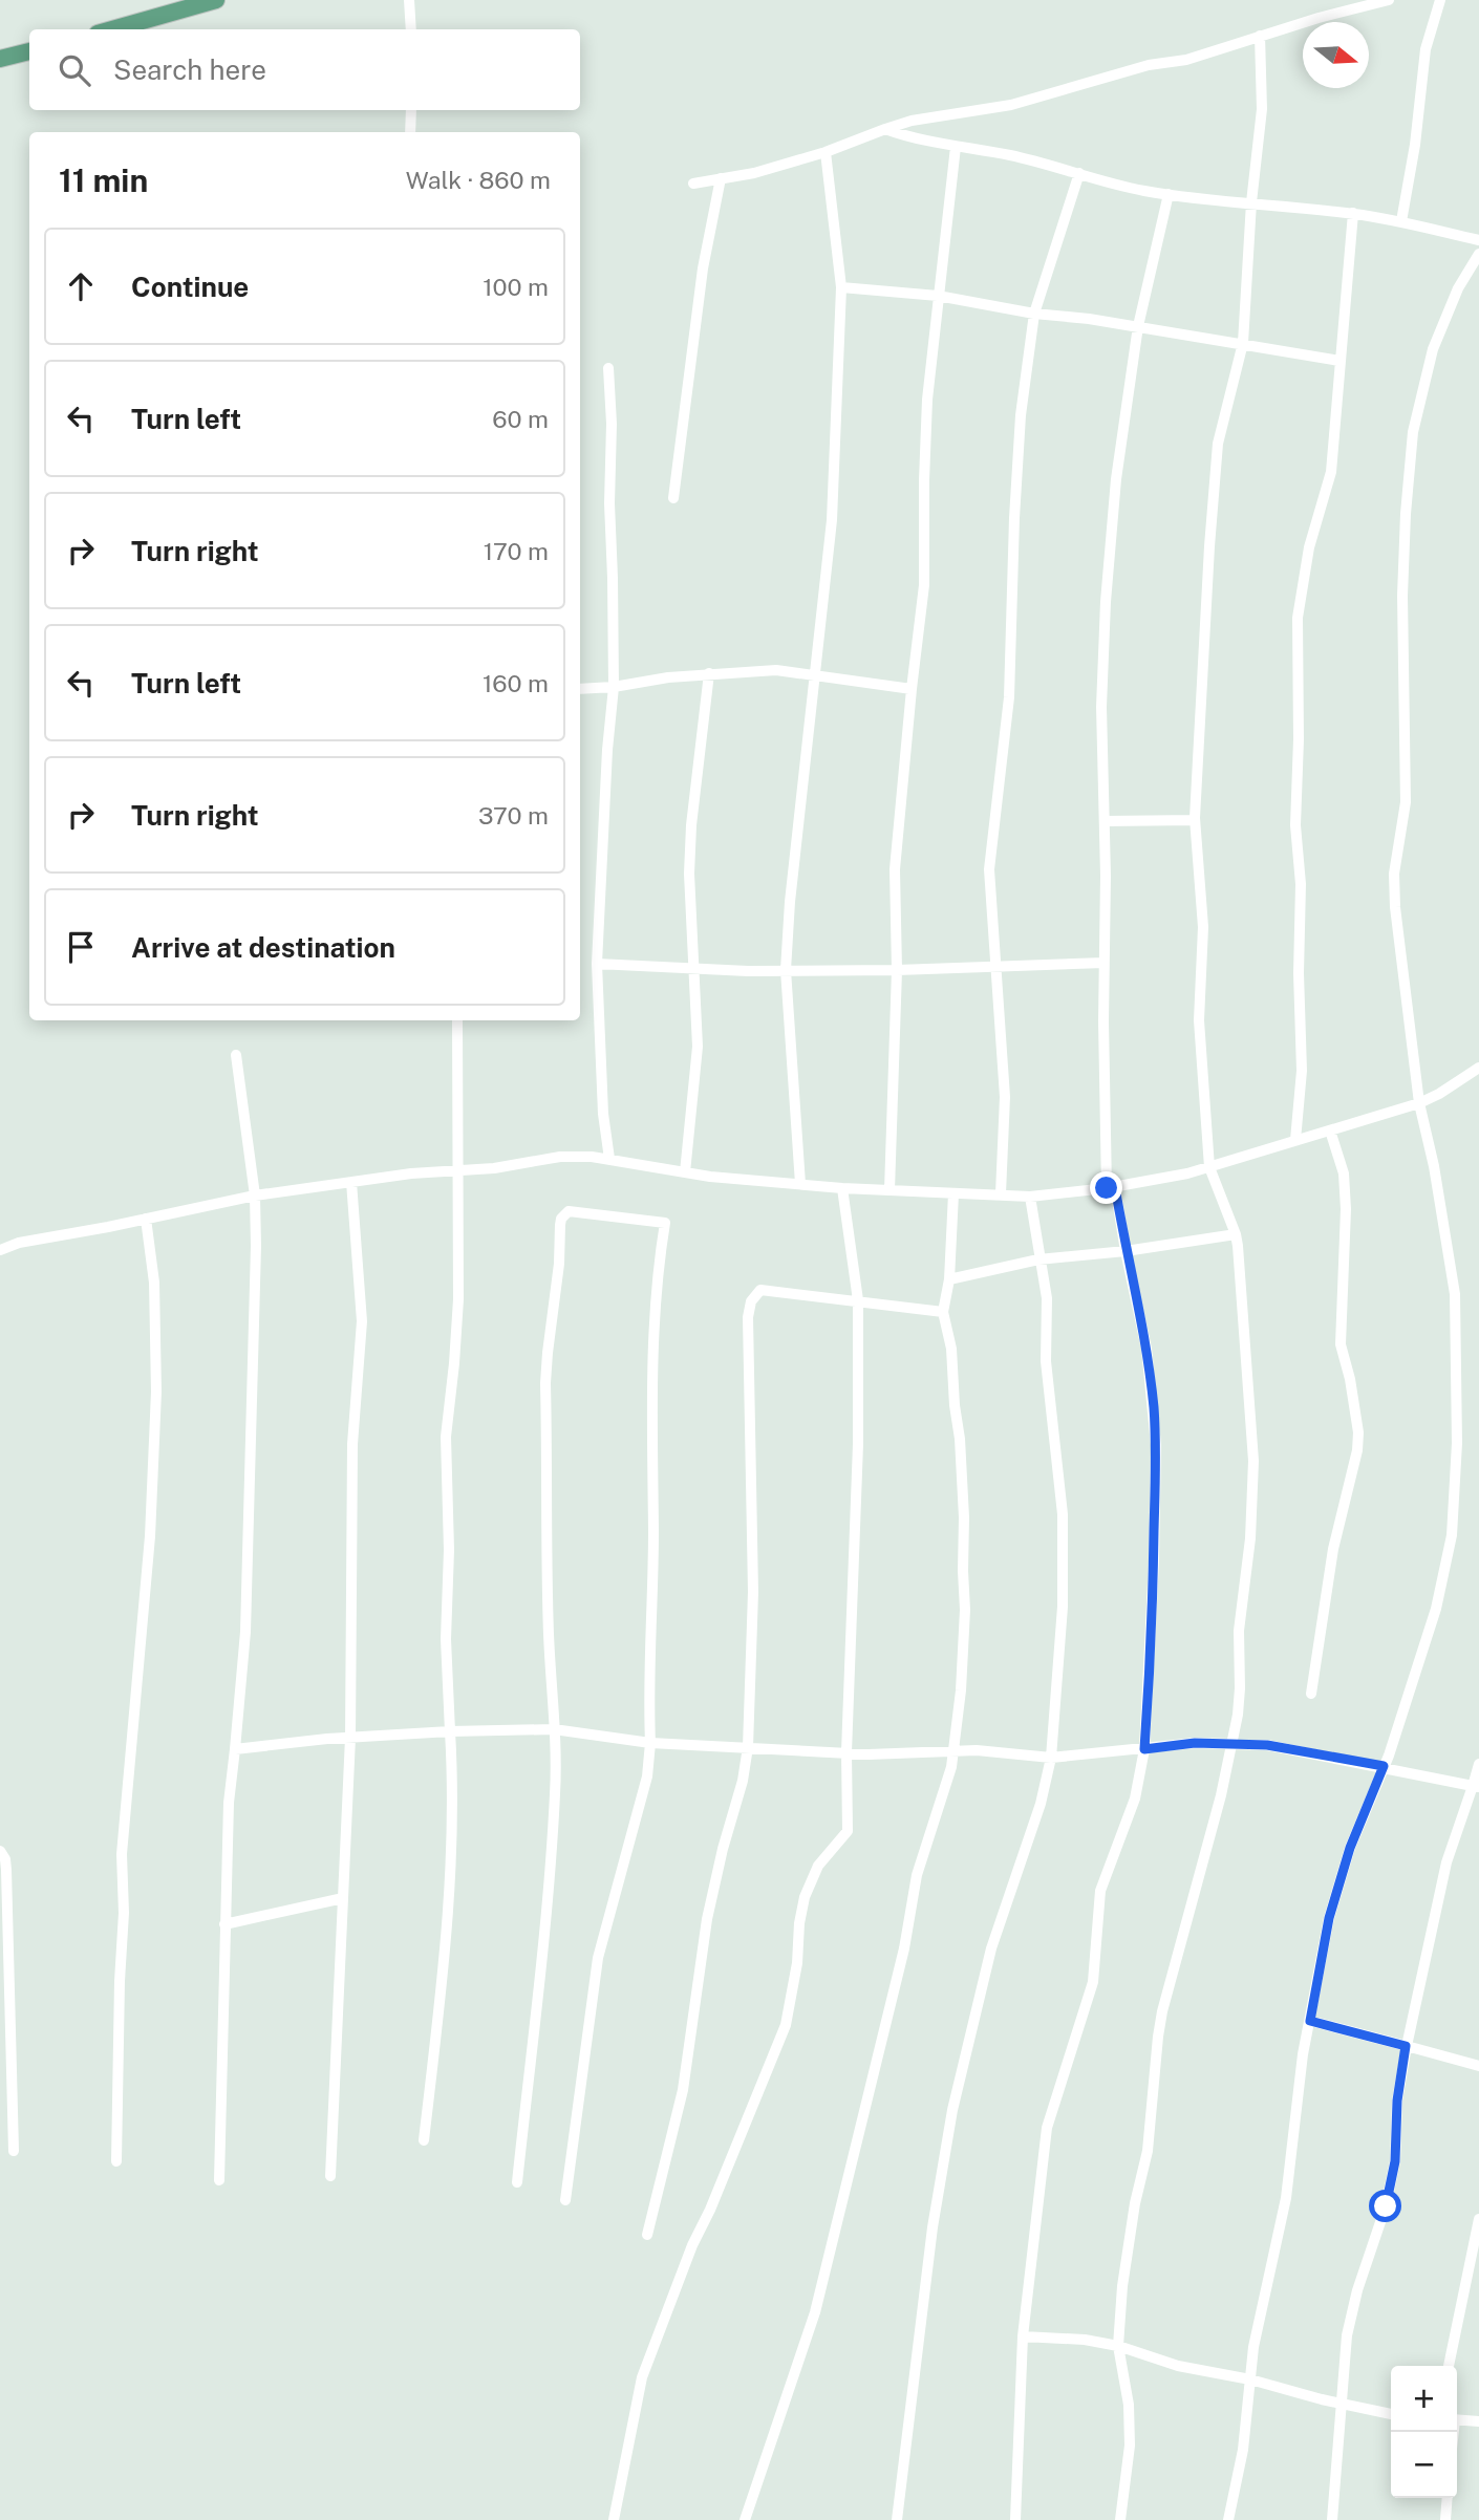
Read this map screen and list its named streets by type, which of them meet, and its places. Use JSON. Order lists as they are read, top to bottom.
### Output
{
  "north": "right",
  "page": {
    "search": "Search here",
    "heading": ["11 min", "Walk · 860 m"],
    "list": [
      ["Continue", "100 m"],
      ["Turn left", "60 m"],
      ["Turn right", "170 m"],
      ["Turn left", "160 m"],
      ["Turn right", "370 m"],
      "Arrive at destination"
    ],
    "map_buttons": ["+", "−"]
  }
}
